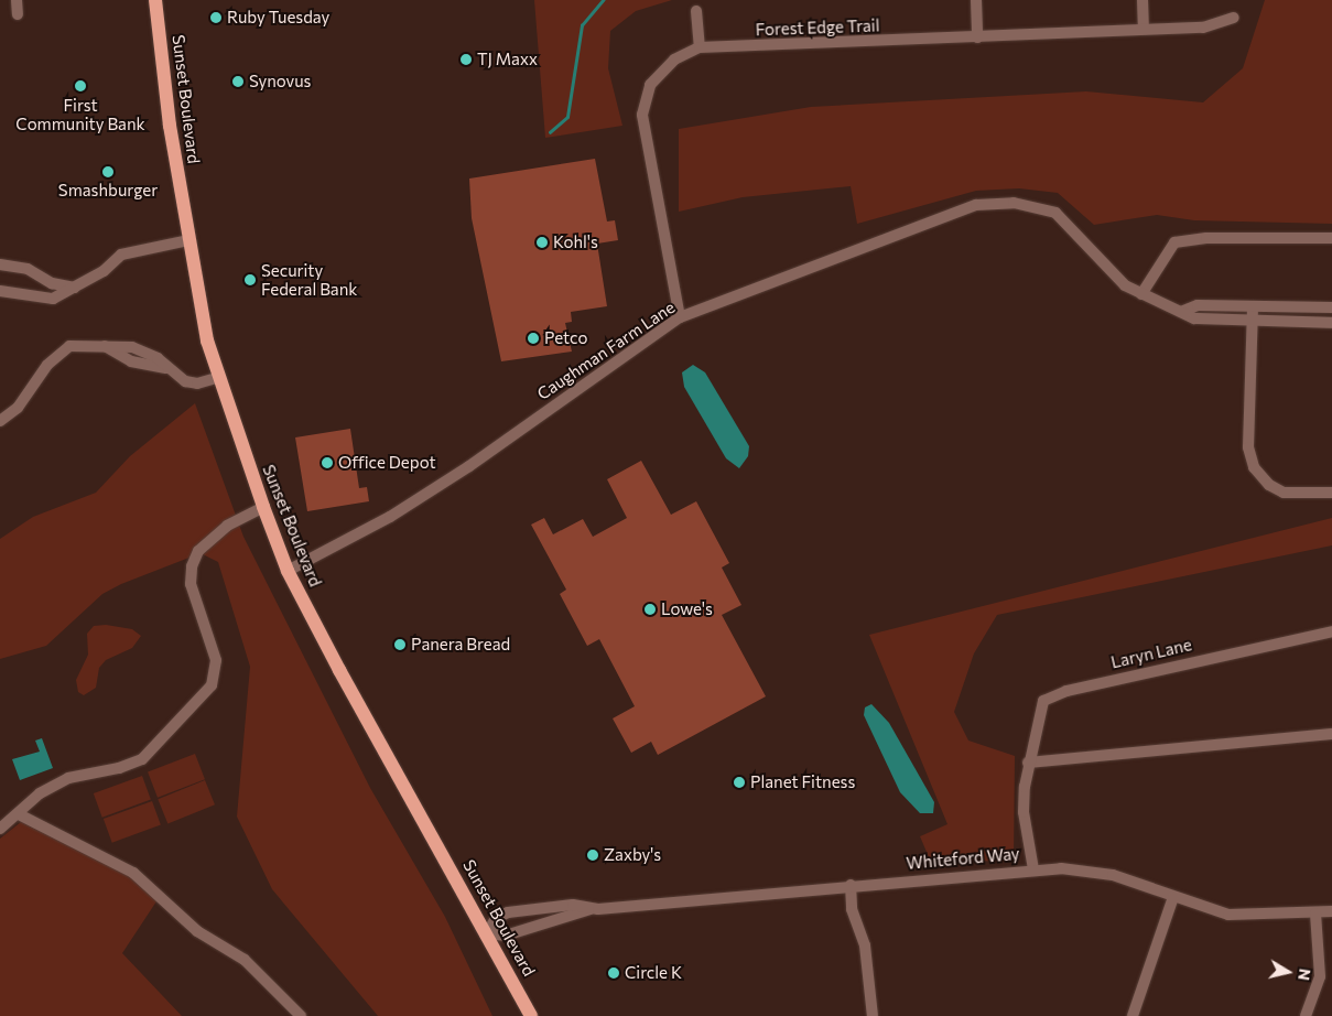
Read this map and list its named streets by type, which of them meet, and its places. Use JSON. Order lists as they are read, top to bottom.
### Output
{
  "streets": {
    "main road": ["Sunset Boulevard"],
    "street": [
      "Forest Edge Trail",
      "Caughman Farm Lane",
      "Laryn Lane",
      "Whiteford Way"
    ]
  },
  "crossings": [
    ["Forest Edge Trail", "Caughman Farm Lane"],
    ["Sunset Boulevard", "Caughman Farm Lane"],
    ["Sunset Boulevard", "Whiteford Way"],
    ["Laryn Lane", "Whiteford Way"]
  ],
  "places": [
    "Ruby Tuesday",
    "TJ Maxx",
    "Synovus",
    "First Community Bank",
    "Smashburger",
    "Kohl's",
    "Security Federal Bank",
    "Petco",
    "Office Depot",
    "Lowe's",
    "Panera Bread",
    "Planet Fitness",
    "Zaxby's",
    "Circle K"
  ],
  "north": "right"
}
